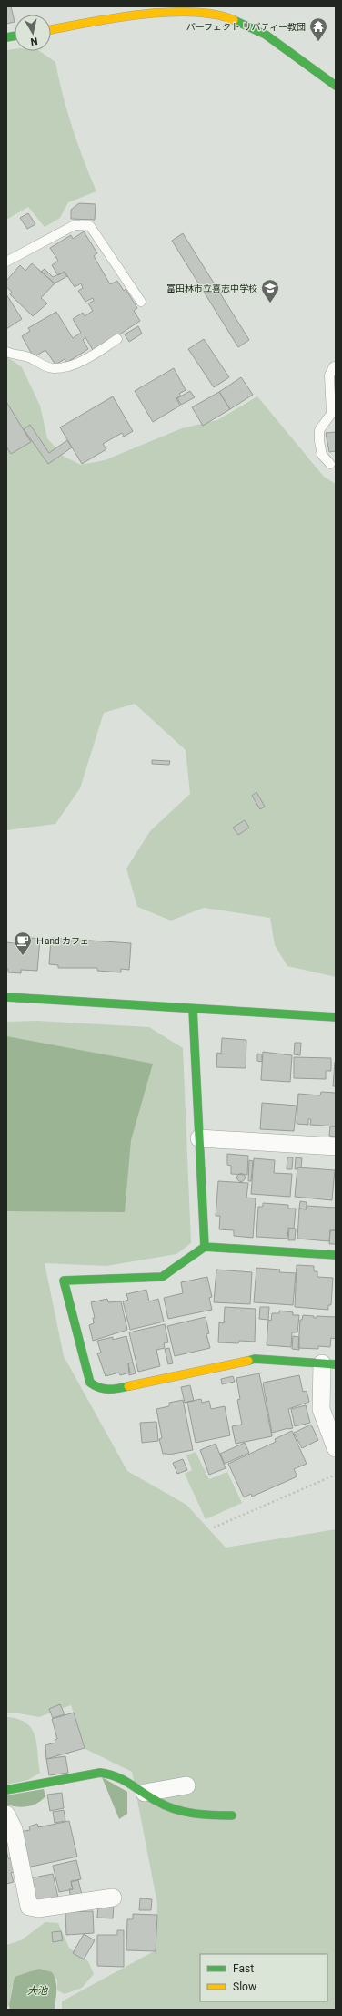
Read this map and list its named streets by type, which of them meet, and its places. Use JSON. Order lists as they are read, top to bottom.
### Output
{
  "water": ["大池"],
  "places": {
    "temple": ["パーフェクト リバティー教団"],
    "school or university": ["富田林市立喜志中学校"],
    "cafe": ["Ｈand カフェ"]
  },
  "legend": ["Fast", "Slow"],
  "north": "bottom"
}
